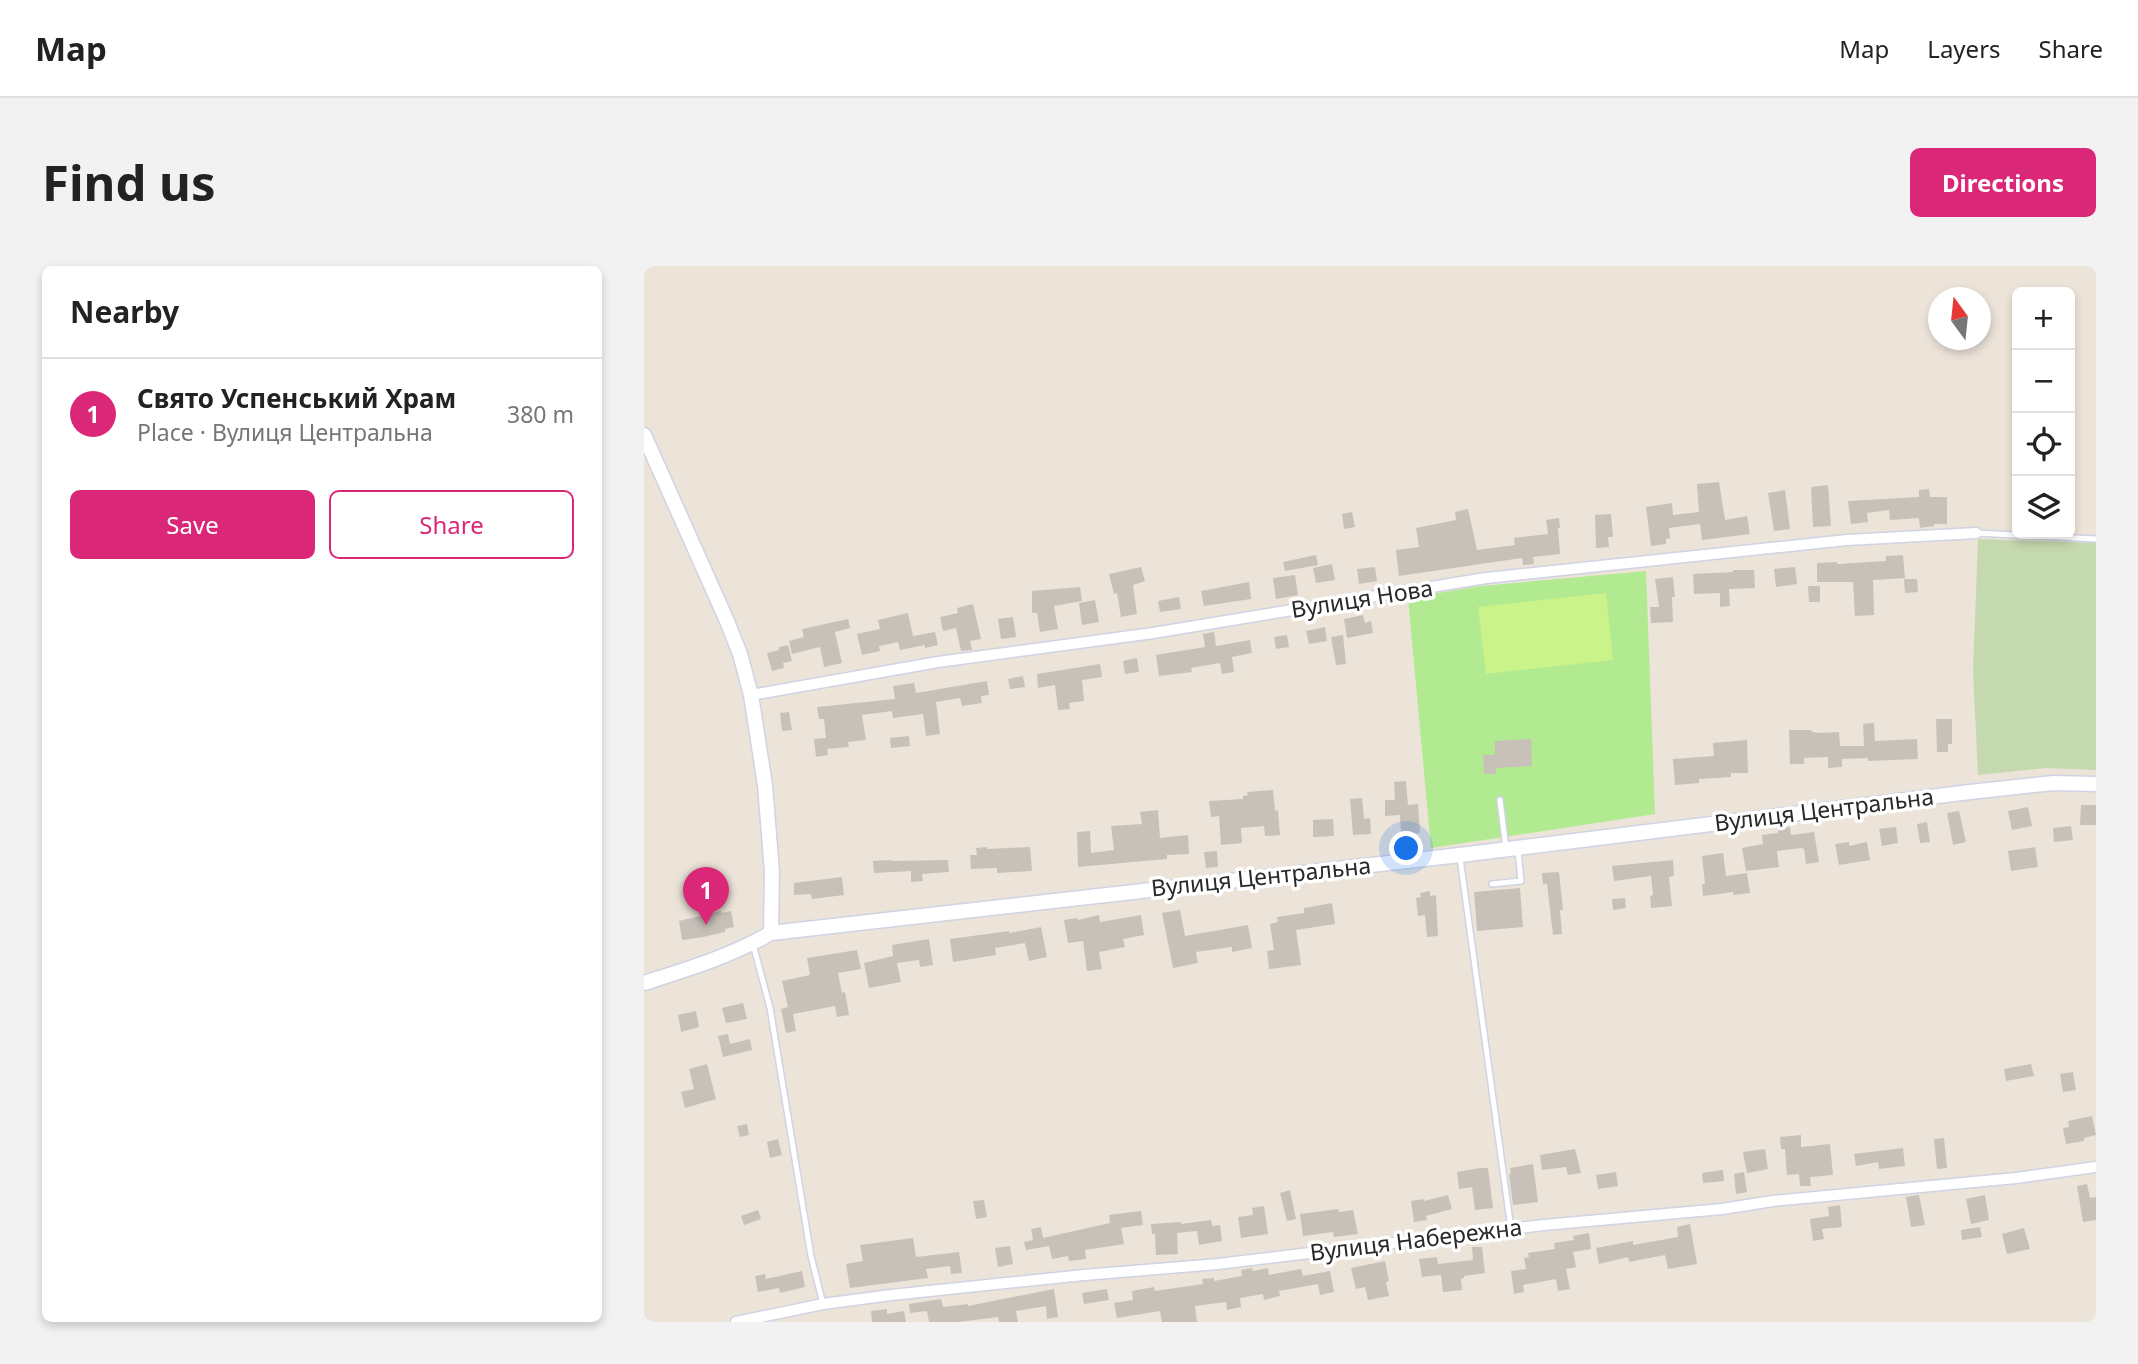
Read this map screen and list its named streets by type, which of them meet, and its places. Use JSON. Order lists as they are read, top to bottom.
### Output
{
  "streets": {
    "street": ["Вулиця Нова", "Вулиця Центральна", "Вулиця Набережна"]
  },
  "north": "top",
  "page": {
    "header": "Map",
    "nav": ["Map", "Layers", "Share"],
    "buttons": [
      "Directions",
      ["Save", "Share"]
    ],
    "title": "Find us",
    "heading": "Nearby",
    "map_buttons": ["+", "−"],
    "list": [
      {
        "mark": "1",
        "name": "Свято Успенський Храм",
        "note": "Place · Вулиця Центральна",
        "value": "380 m"
      }
    ],
    "pins": "1"
  }
}
